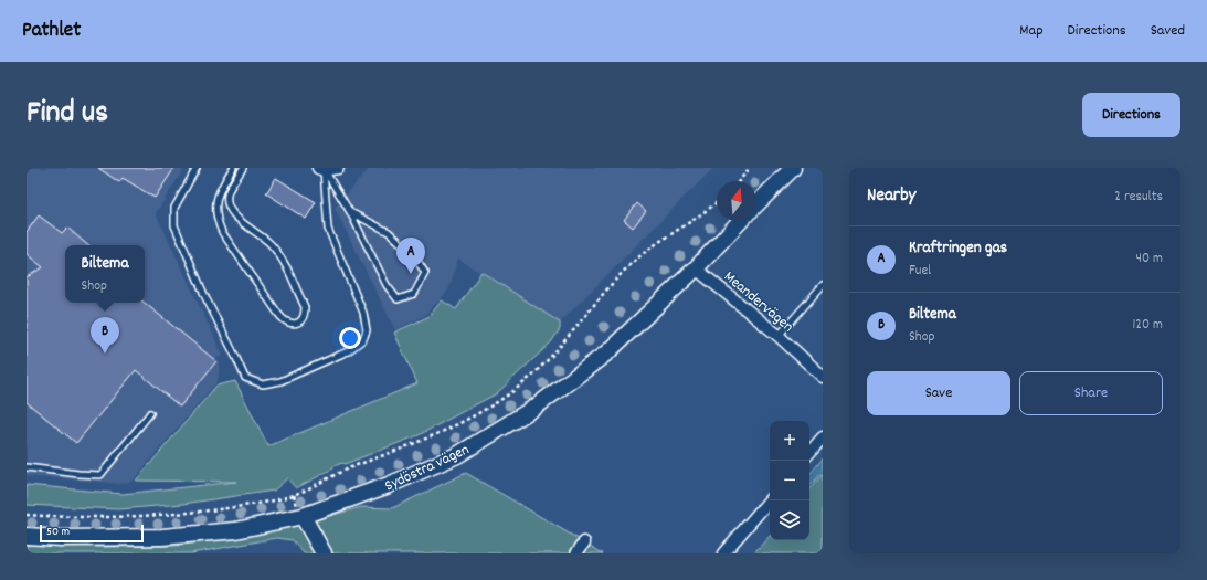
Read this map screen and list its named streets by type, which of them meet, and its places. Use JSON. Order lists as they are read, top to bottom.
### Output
{
  "streets": {
    "main road": ["Sydöstra vägen"],
    "street": ["Meandervägen"]
  },
  "crossings": [
    ["Meandervägen", "Sydöstra vägen"]
  ],
  "scale_bar": "50 m",
  "north": "top",
  "page": {
    "header": "Pathlet",
    "nav": ["Map", "Directions", "Saved"],
    "title": "Find us",
    "buttons": [
      "Directions",
      ["Save", "Share"]
    ],
    "heading": ["Nearby", "2 results"],
    "list": [
      {
        "mark": "A",
        "name": "Kraftringen gas",
        "note": "Fuel",
        "value": "40 m"
      },
      {
        "mark": "B",
        "name": "Biltema",
        "note": "Shop",
        "value": "120 m"
      }
    ],
    "pins": ["A", "B"],
    "popup": ["Biltema", "Shop"],
    "map_buttons": ["+", "−"],
    "scale": "50 m"
  }
}
